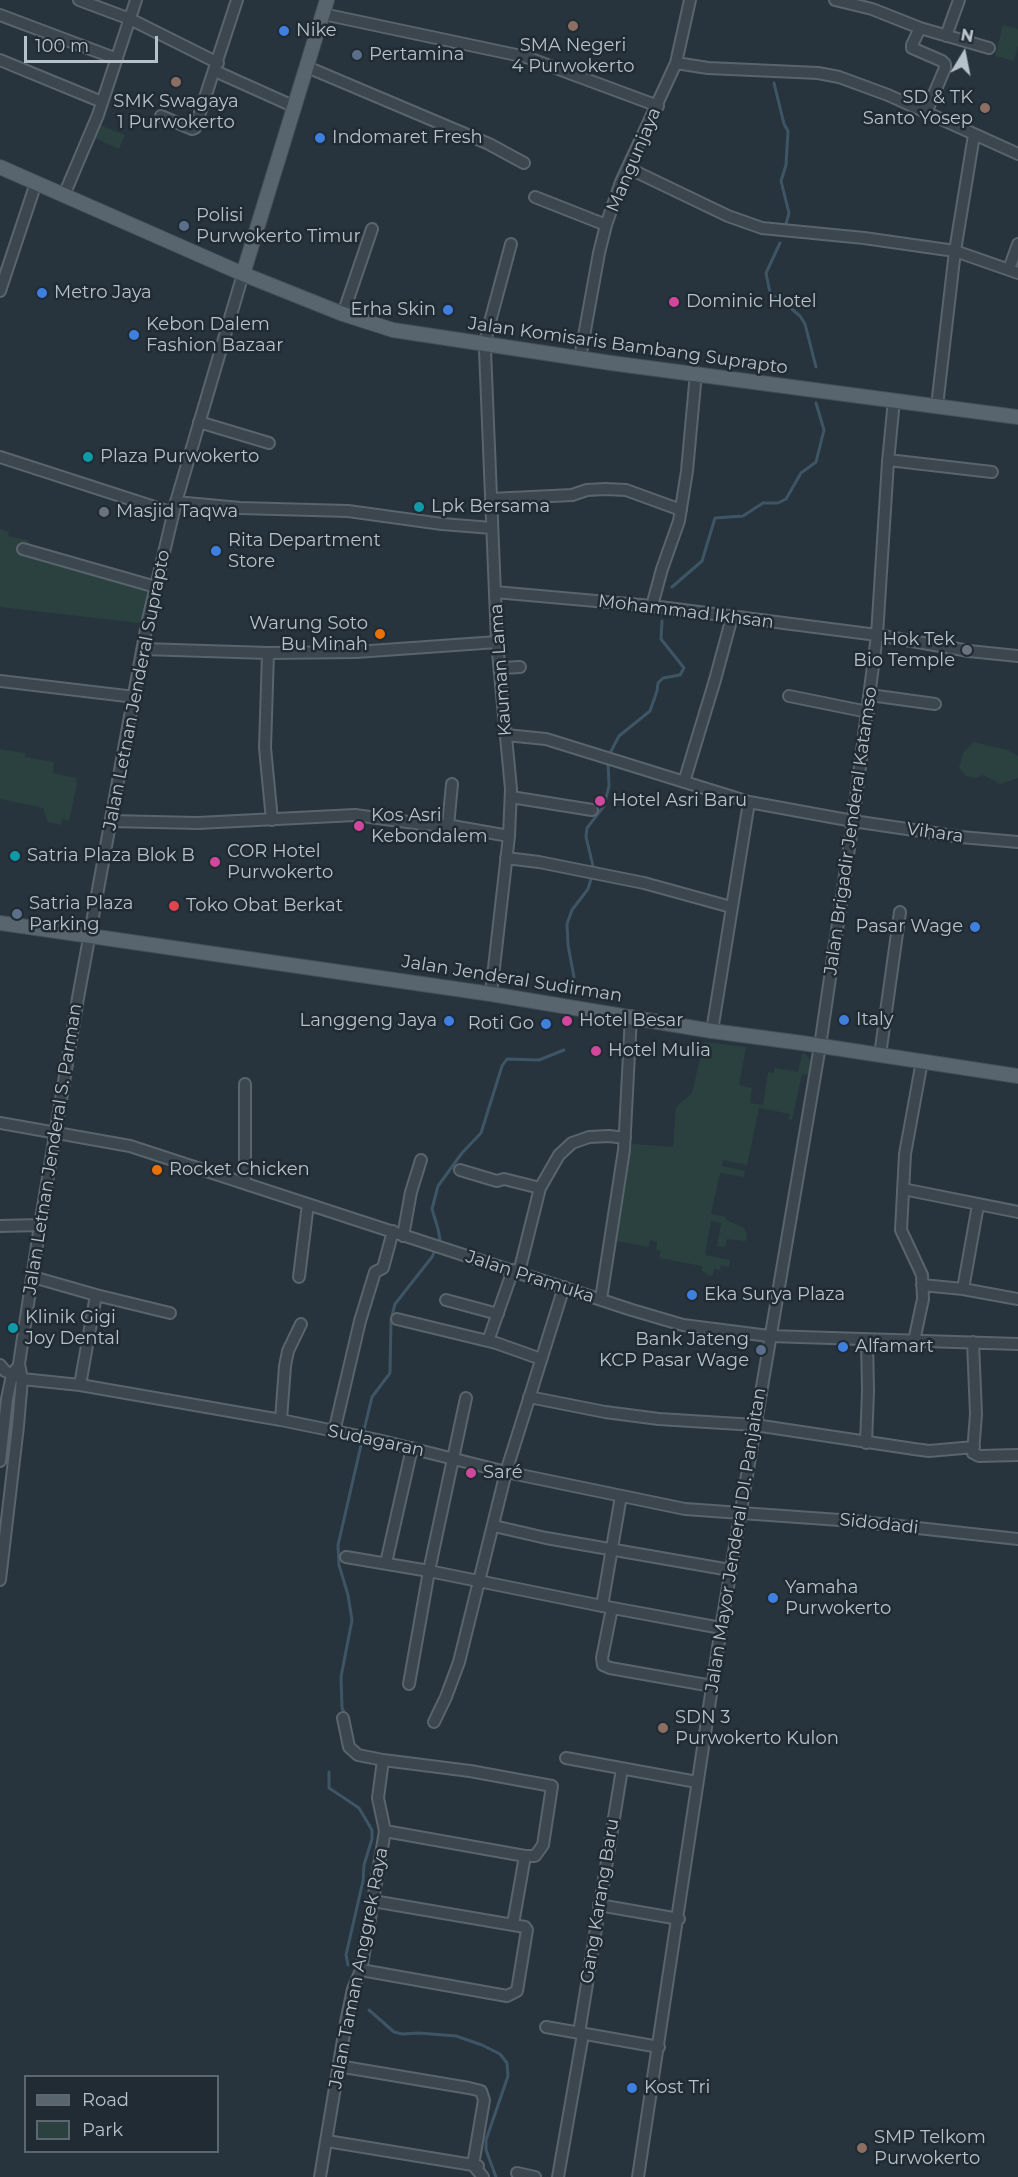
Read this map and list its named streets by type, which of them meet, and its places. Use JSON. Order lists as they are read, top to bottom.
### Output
{
  "streets": {
    "main road": ["Jalan Komisaris Bambang Suprapto", "Jalan Jenderal Sudirman"],
    "street": [
      "Mangunjaya",
      "Mohammad Ikhsan",
      "Kauman Lama",
      "Jalan Letnan Jenderal Suprapto",
      "Jalan Brigadir Jenderal Katamso",
      "Vihara",
      "Jalan Letnan Jenderal S. Parman",
      "Jalan Pramuka",
      "Sudagaran",
      "Sidodadi",
      "Jalan Mayor Jenderal DI. Panjaitan",
      "Gang Karang Baru",
      "Jalan Taman Anggrek Raya"
    ]
  },
  "crossings": [
    ["Mangunjaya", "Jalan Komisaris Bambang Suprapto"],
    ["Jalan Komisaris Bambang Suprapto", "Kauman Lama"],
    ["Jalan Komisaris Bambang Suprapto", "Jalan Letnan Jenderal Suprapto"],
    ["Jalan Komisaris Bambang Suprapto", "Jalan Brigadir Jenderal Katamso"],
    ["Mohammad Ikhsan", "Kauman Lama"],
    ["Mohammad Ikhsan", "Jalan Brigadir Jenderal Katamso"],
    ["Kauman Lama", "Vihara"],
    ["Kauman Lama", "Jalan Jenderal Sudirman"],
    ["Jalan Letnan Jenderal Suprapto", "Jalan Jenderal Sudirman"],
    ["Jalan Letnan Jenderal Suprapto", "Jalan Letnan Jenderal S. Parman"],
    ["Jalan Brigadir Jenderal Katamso", "Vihara"],
    ["Jalan Brigadir Jenderal Katamso", "Jalan Jenderal Sudirman"],
    ["Jalan Brigadir Jenderal Katamso", "Jalan Mayor Jenderal DI. Panjaitan"],
    ["Jalan Jenderal Sudirman", "Jalan Letnan Jenderal S. Parman"],
    ["Jalan Jenderal Sudirman", "Jalan Mayor Jenderal DI. Panjaitan"],
    ["Jalan Letnan Jenderal S. Parman", "Jalan Pramuka"],
    ["Jalan Letnan Jenderal S. Parman", "Sudagaran"],
    ["Jalan Pramuka", "Jalan Mayor Jenderal DI. Panjaitan"],
    ["Sudagaran", "Sidodadi"],
    ["Sudagaran", "Jalan Mayor Jenderal DI. Panjaitan"],
    ["Sidodadi", "Jalan Mayor Jenderal DI. Panjaitan"]
  ],
  "places": [
    "SMA Negeri 4 Purwokerto",
    "Nike",
    "Pertamina",
    "SMK Swagaya 1 Purwokerto",
    "SD & TK Santo Yosep",
    "Indomaret Fresh",
    "Polisi Purwokerto Timur",
    "Metro Jaya",
    "Dominic Hotel",
    "Erha Skin",
    "Kebon Dalem Fashion Bazaar",
    "Plaza Purwokerto",
    "Lpk Bersama",
    "Masjid Taqwa",
    "Rita Department Store",
    "Warung Soto Bu Minah",
    "Hok Tek Bio Temple",
    "Hotel Asri Baru",
    "Kos Asri Kebondalem",
    "Satria Plaza Blok B",
    "COR Hotel Purwokerto",
    "Toko Obat Berkat",
    "Satria Plaza Parking",
    "Pasar Wage",
    "Italy",
    "Langgeng Jaya",
    "Hotel Besar",
    "Roti Go",
    "Hotel Mulia",
    "Rocket Chicken",
    "Eka Surya Plaza",
    "Klinik Gigi Joy Dental",
    "Alfamart",
    "Bank Jateng KCP Pasar Wage",
    "Saré",
    "Yamaha Purwokerto",
    "SDN 3 Purwokerto Kulon",
    "Kost Tri",
    "SMP Telkom Purwokerto"
  ],
  "legend": ["Road", "Park"],
  "scale_bar": "100 m",
  "north": "top"
}
